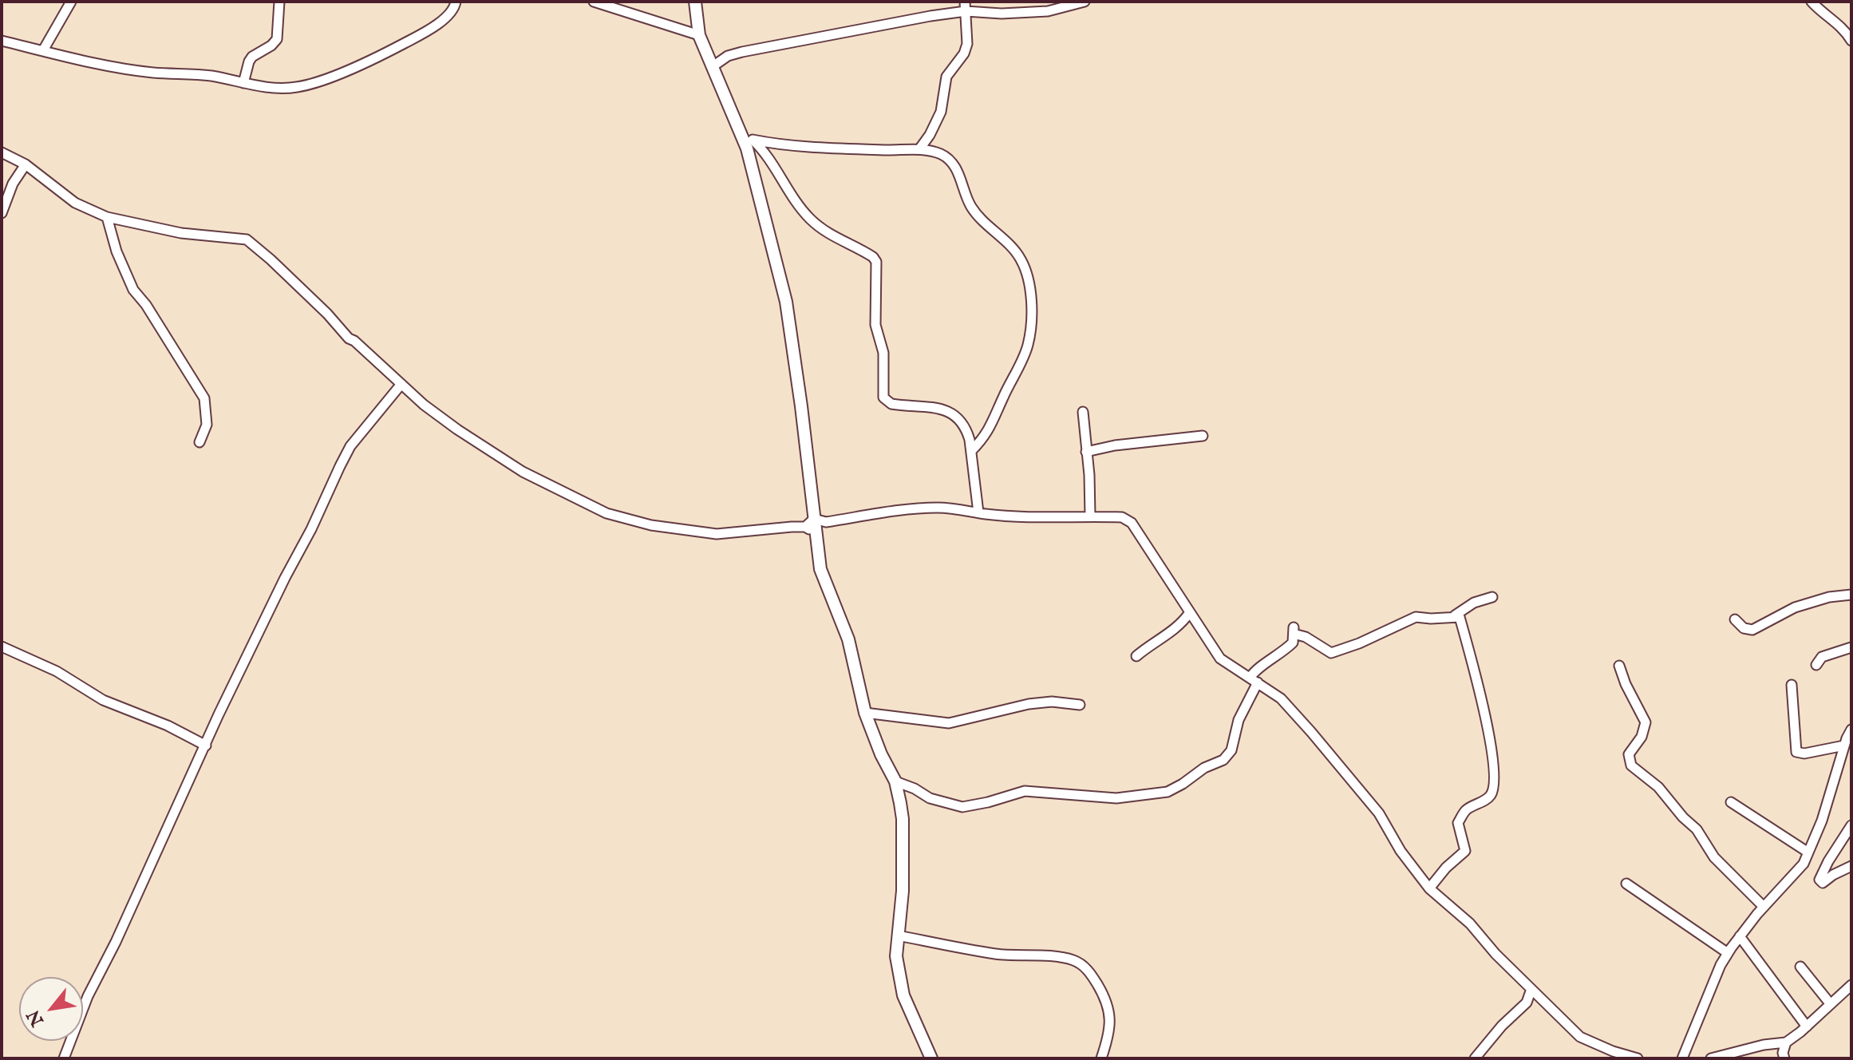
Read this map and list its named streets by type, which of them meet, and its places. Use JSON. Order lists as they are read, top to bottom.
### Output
{
  "north": "bottom left"
}
